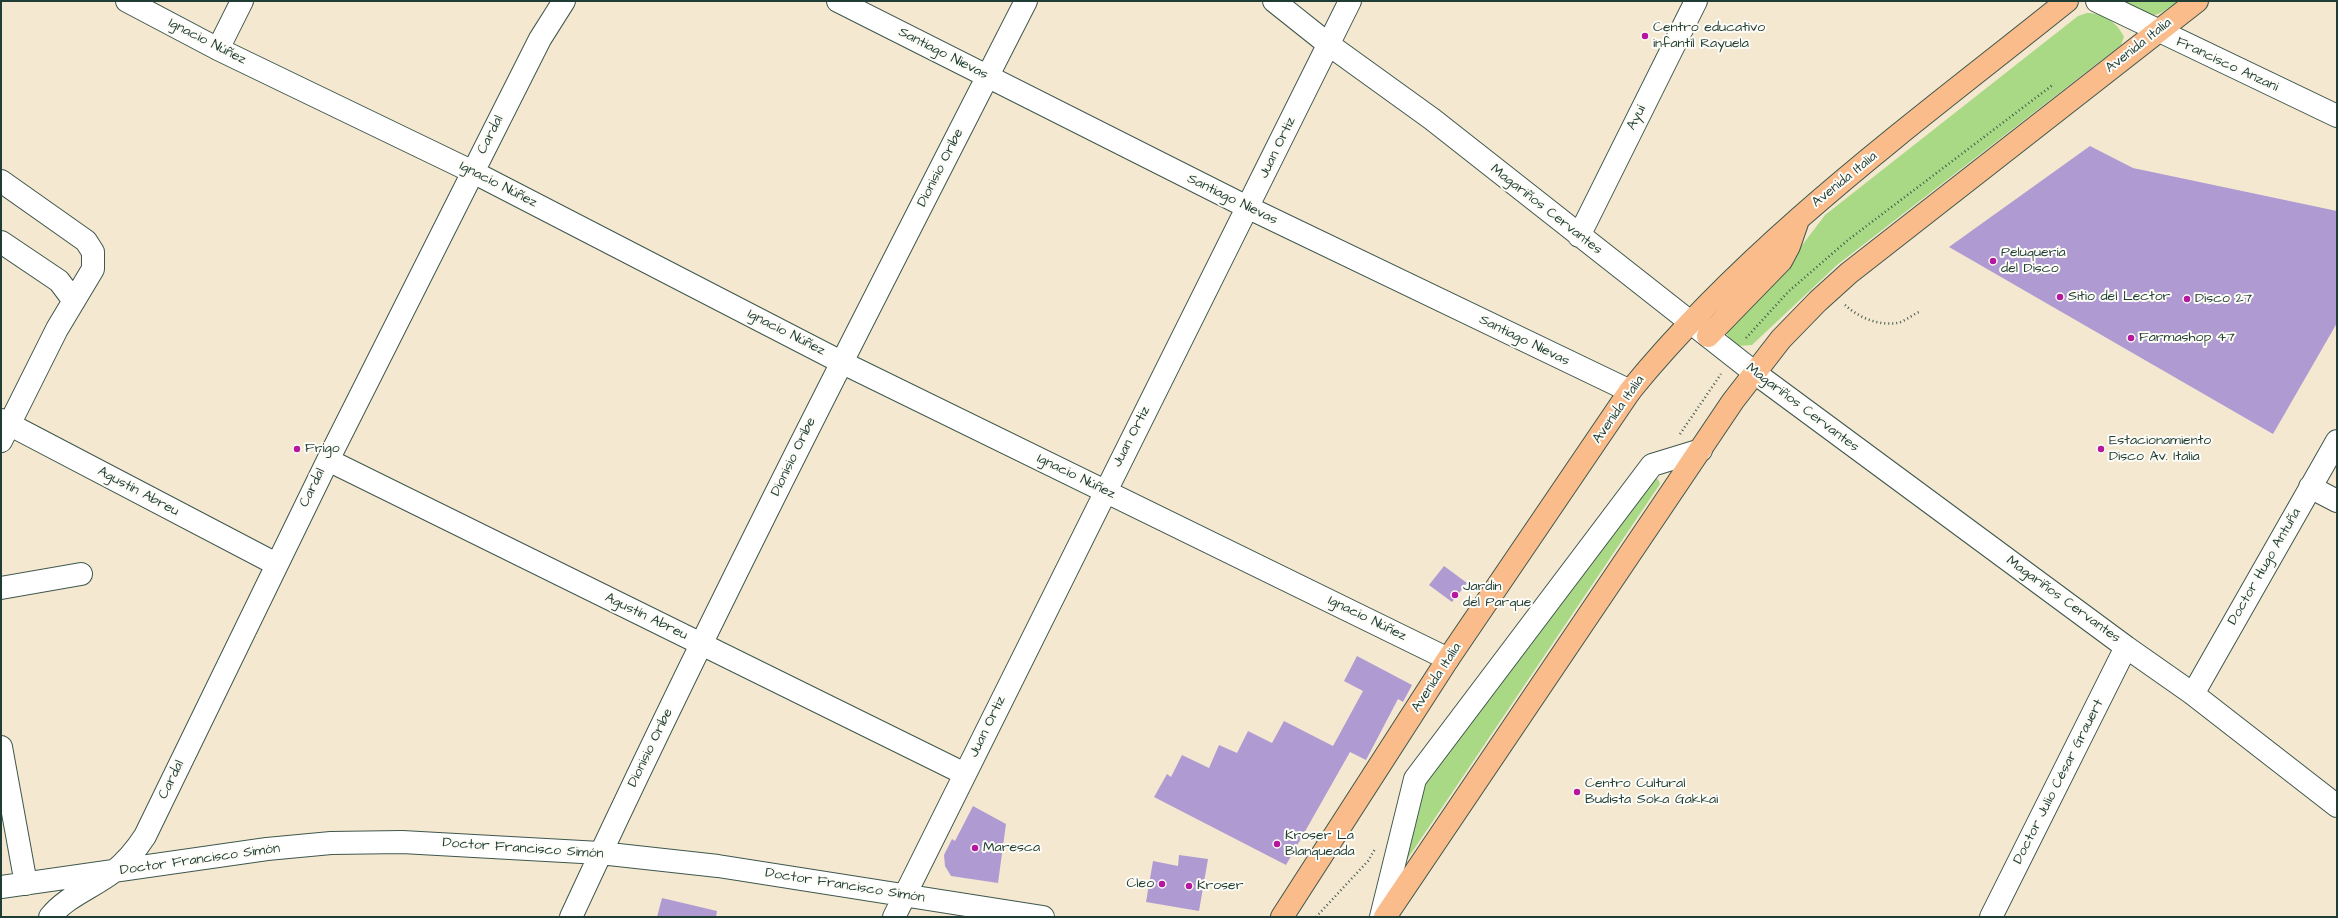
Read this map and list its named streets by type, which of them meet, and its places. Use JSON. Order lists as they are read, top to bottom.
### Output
{
  "streets": {
    "main road": ["Avenida Italia"],
    "street": [
      "Ignacio Núñez",
      "Santiago Nievas",
      "Francisco Anzani",
      "Ayuí",
      "Cardal",
      "Juan Ortiz",
      "Dionisio Oribe",
      "Magariños Cervantes",
      "Agustín Abreu",
      "Doctor Hugo Antuña",
      "Doctor Julio César Grauert",
      "Doctor Francisco Simón"
    ]
  },
  "crossings": [
    ["Ignacio Núñez", "Avenida Italia"],
    ["Ignacio Núñez", "Cardal"],
    ["Ignacio Núñez", "Juan Ortiz"],
    ["Ignacio Núñez", "Dionisio Oribe"],
    ["Avenida Italia", "Santiago Nievas"],
    ["Avenida Italia", "Francisco Anzani"],
    ["Avenida Italia", "Magariños Cervantes"],
    ["Santiago Nievas", "Juan Ortiz"],
    ["Santiago Nievas", "Dionisio Oribe"],
    ["Ayuí", "Magariños Cervantes"],
    ["Cardal", "Agustín Abreu"],
    ["Cardal", "Doctor Francisco Simón"],
    ["Juan Ortiz", "Magariños Cervantes"],
    ["Juan Ortiz", "Agustín Abreu"],
    ["Juan Ortiz", "Doctor Francisco Simón"],
    ["Dionisio Oribe", "Agustín Abreu"],
    ["Dionisio Oribe", "Doctor Francisco Simón"],
    ["Magariños Cervantes", "Doctor Hugo Antuña"],
    ["Magariños Cervantes", "Doctor Julio César Grauert"]
  ],
  "places": [
    "Centro educativo infantil Rayuela",
    "Peluquería del Disco",
    "Sitio del Lector",
    "Disco 27",
    "Farmashop 47",
    "Frigo",
    "Estacionamiento Disco Av. Italia",
    "Jardin del Parque",
    "Centro Cultural Budista Soka Gakkai",
    "Kroser La Blanqueada",
    "Maresca",
    "Cleo",
    "Kroser"
  ]
}
